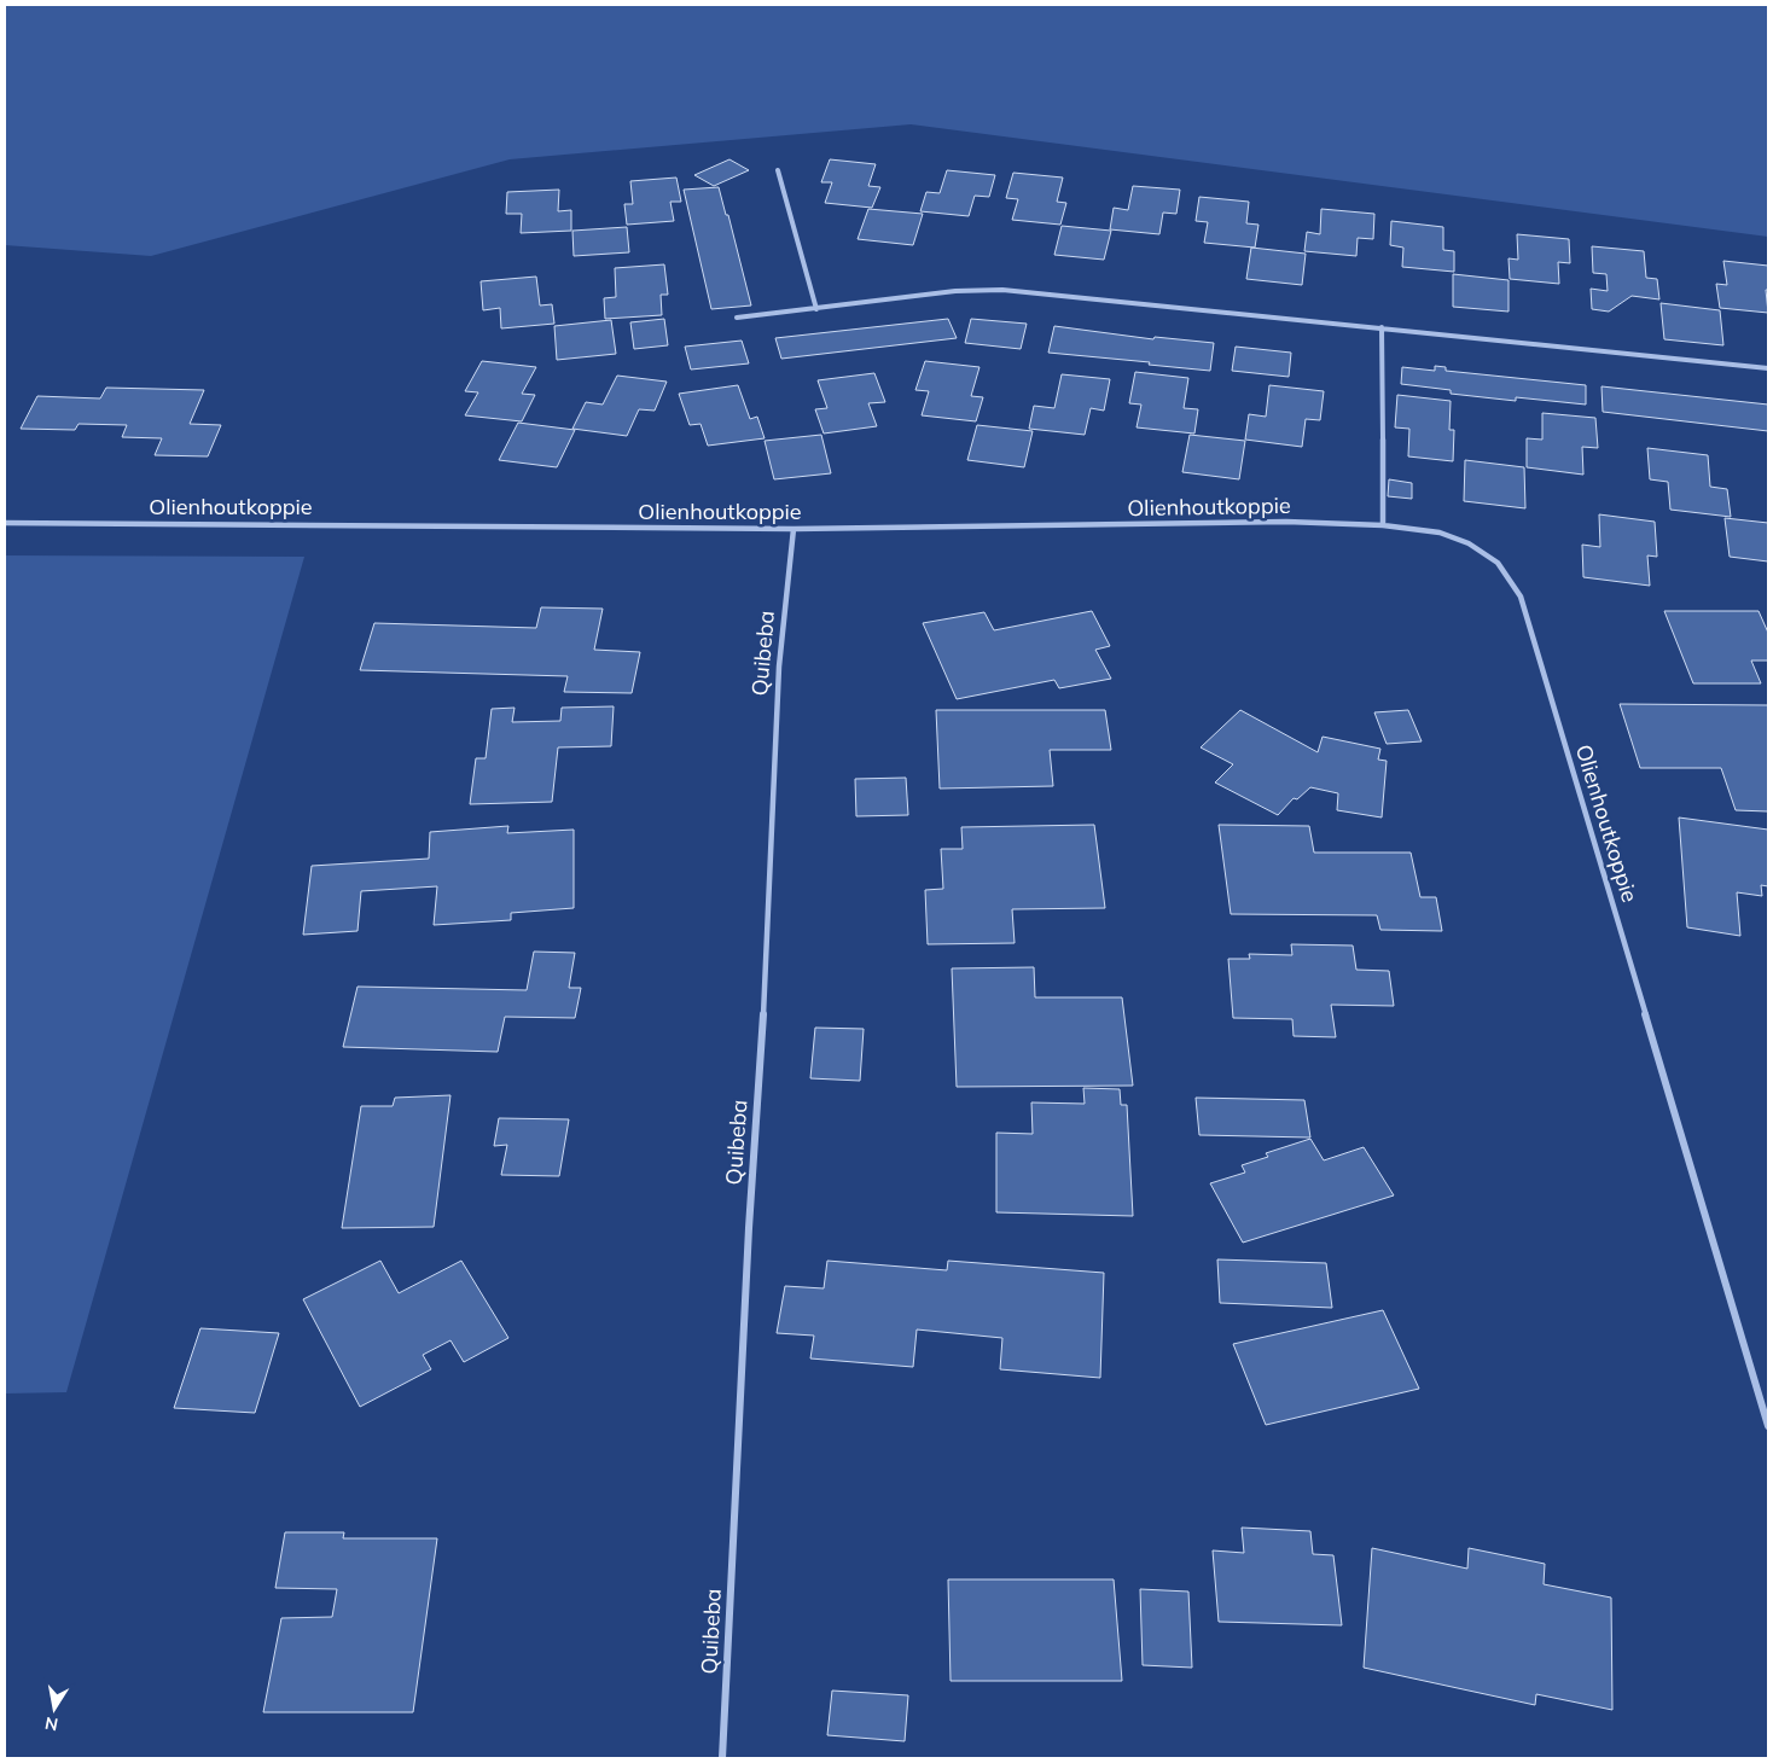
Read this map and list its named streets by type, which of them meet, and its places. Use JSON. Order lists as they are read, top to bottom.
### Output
{
  "streets": {
    "street": ["Olienhoutkoppie", "Quibeba"]
  },
  "crossings": [
    ["Olienhoutkoppie", "Quibeba"]
  ],
  "north": "bottom"
}
